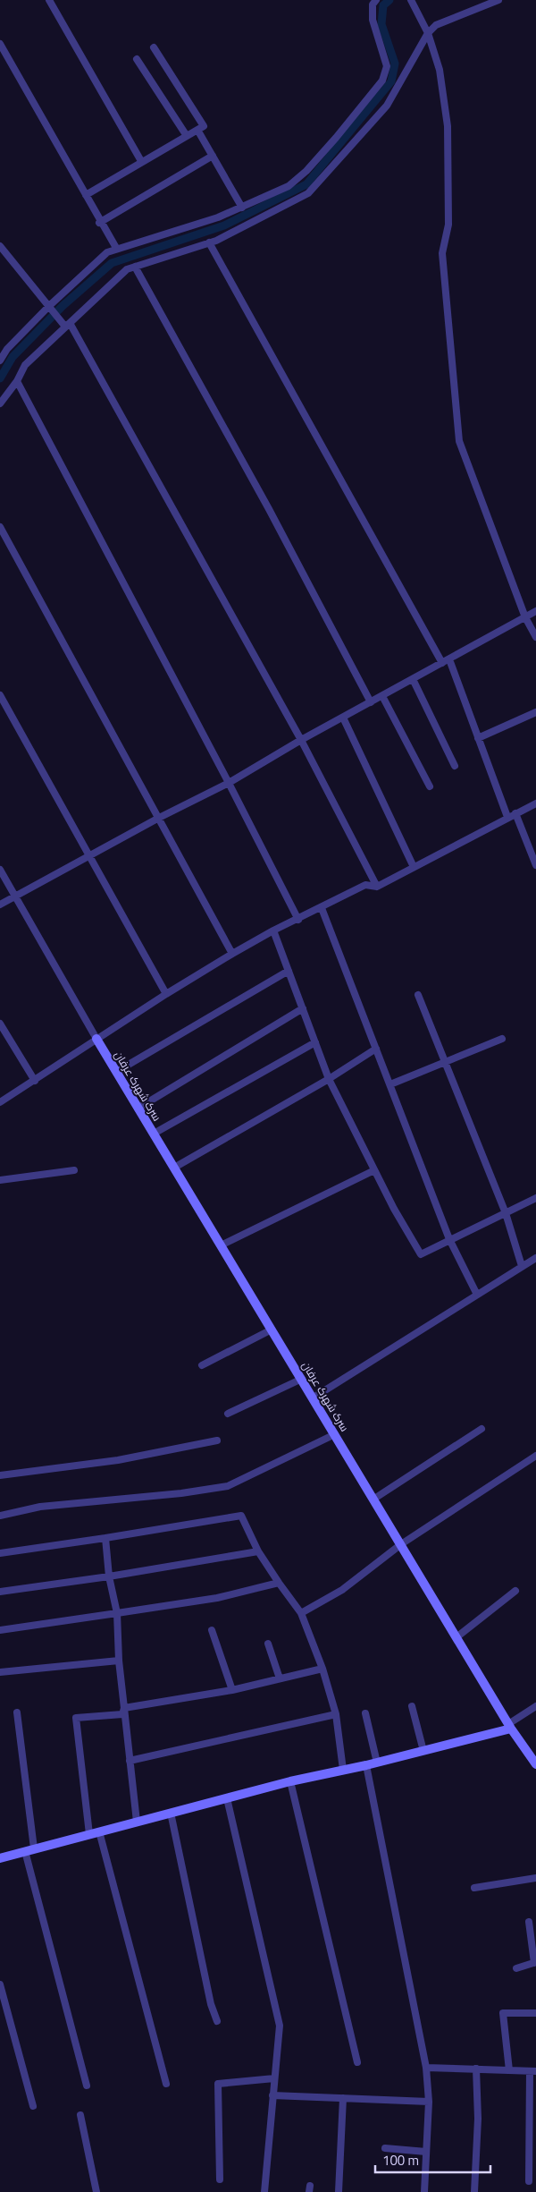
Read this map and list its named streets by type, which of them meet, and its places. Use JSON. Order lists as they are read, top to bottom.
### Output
{
  "streets": {
    "street": ["سرک شهرک عرفان"]
  },
  "scale_bar": "100 m"
}
